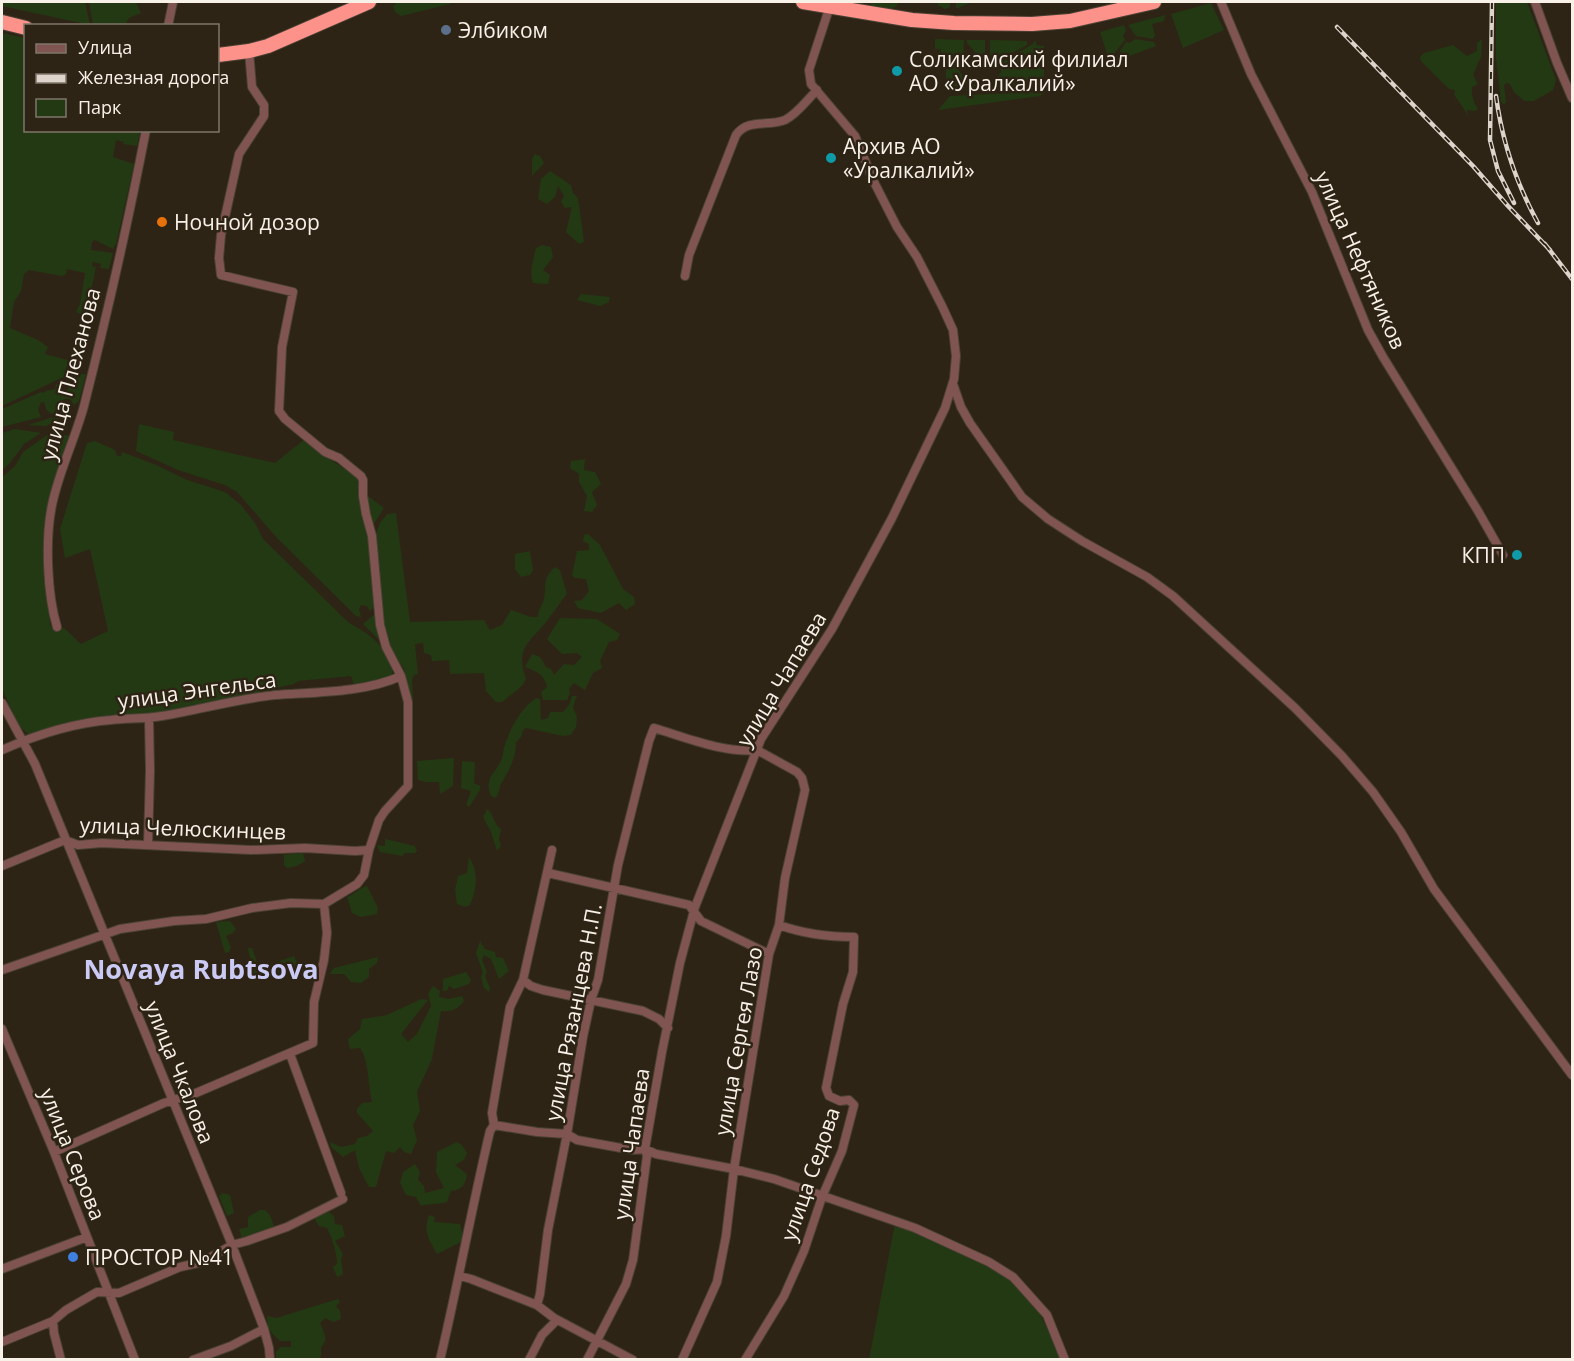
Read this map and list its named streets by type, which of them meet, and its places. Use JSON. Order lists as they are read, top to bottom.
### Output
{
  "streets": {
    "street": [
      "улица Нефтяников",
      "улица Плеханова",
      "улица Чапаева",
      "улица Энгельса",
      "улица Челюскинцев",
      "улица Рязанцева Н.П.",
      "улица Сергея Лазо",
      "улица Чкалова",
      "улица Серова",
      "улица Седова"
    ]
  },
  "crossings": [
    ["улица Чапаева", "улица Рязанцева Н.П."],
    ["улица Чапаева", "улица Сергея Лазо"],
    ["улица Энгельса", "улица Чкалова"],
    ["улица Челюскинцев", "улица Чкалова"],
    ["улица Рязанцева Н.П.", "улица Сергея Лазо"],
    ["улица Сергея Лазо", "улица Седова"]
  ],
  "districts": ["Novaya Rubtsova"],
  "places": [
    "Элбиком",
    "Соликамский филиал АО «Уралкалий»",
    "Архив АО «Уралкалий»",
    "Ночной дозор",
    "КПП",
    "ПРОСТОР №41"
  ],
  "legend": ["Улица", "Железная дорога", "Парк"]
}
